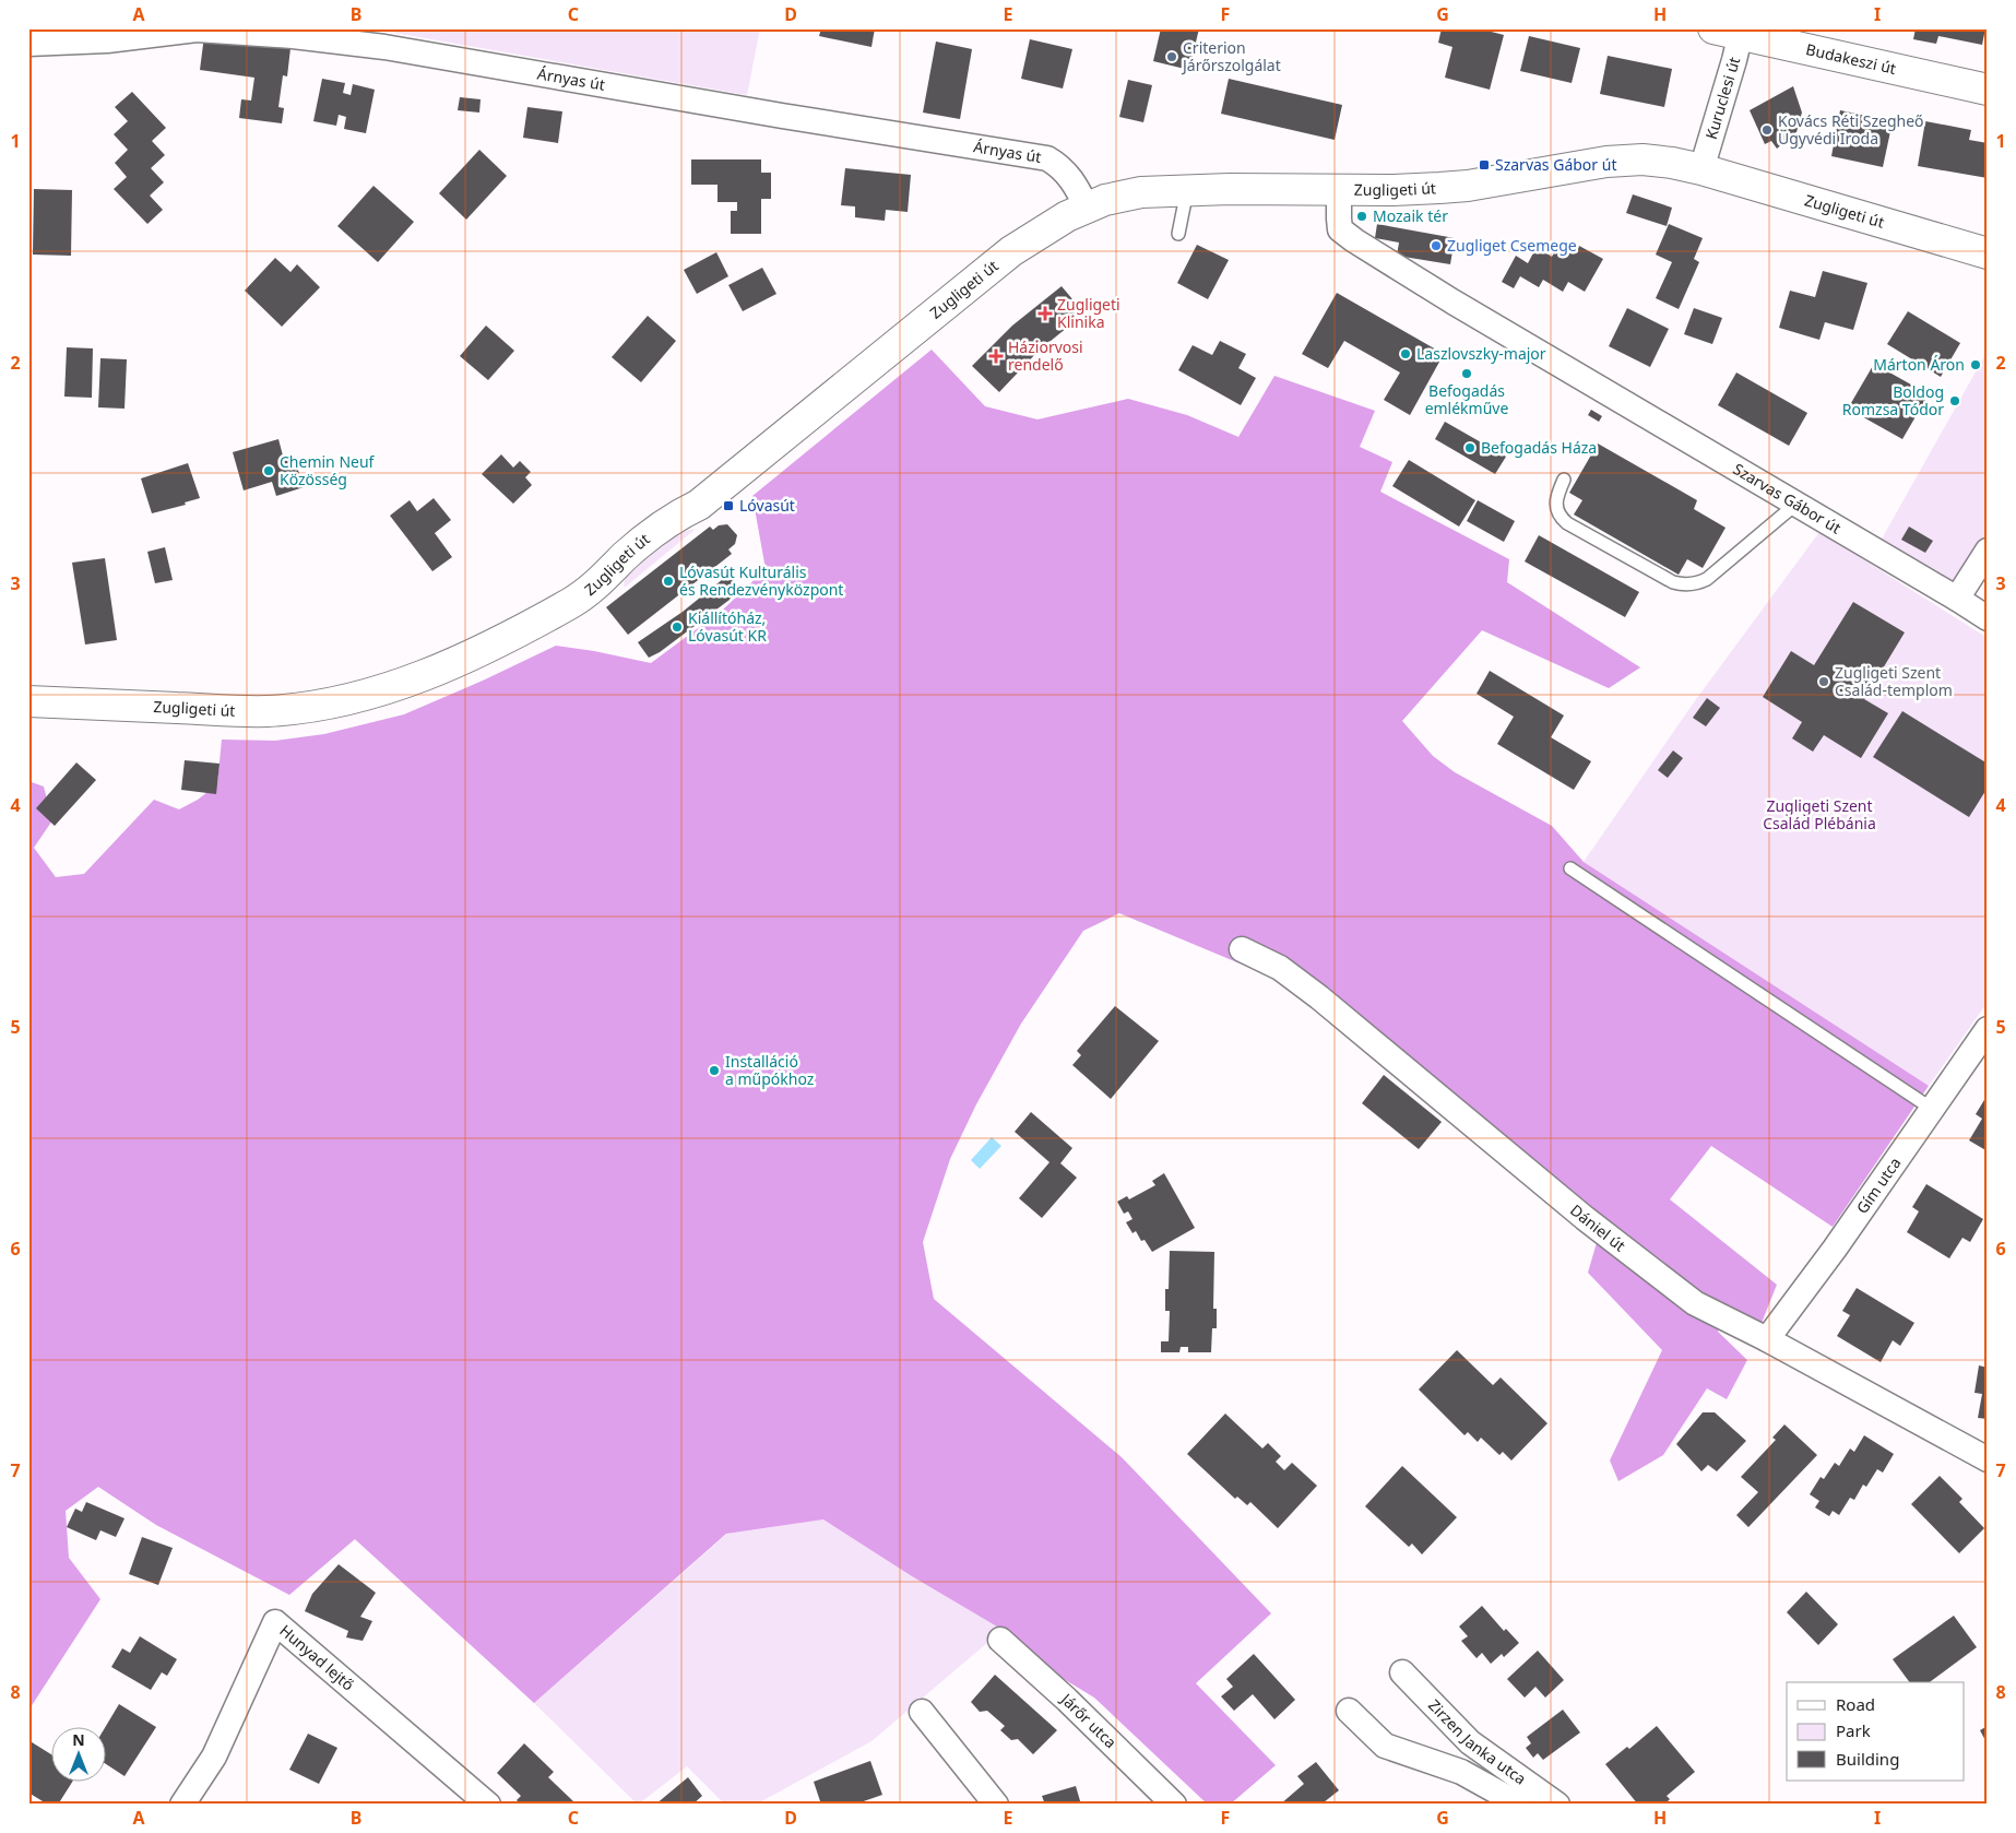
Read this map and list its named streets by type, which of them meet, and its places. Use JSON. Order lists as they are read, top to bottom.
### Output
{
  "streets": {
    "street": [
      "Budakeszi út",
      "Árnyas út",
      "Kuruclesi út",
      "Zugligeti út",
      "Szarvas Gábor út",
      "Gím utca",
      "Dániel út",
      "Hunyad lejtő",
      "Járőr utca",
      "Zirzen Janka utca"
    ]
  },
  "crossings": [
    ["Budakeszi út", "Kuruclesi út"],
    ["Árnyas út", "Zugligeti út"],
    ["Kuruclesi út", "Zugligeti út"],
    ["Zugligeti út", "Szarvas Gábor út"],
    ["Gím utca", "Dániel út"]
  ],
  "parks": ["Zugligeti Szent Család Plébánia"],
  "places": {
    "other": [
      "Criterion Járőrszolgálat",
      "Kovács Réti Szegheő Ügyvédi Iroda",
      "Mozaik tér",
      "Zugliget Csemege",
      "Laszlovszky-major",
      "Márton Áron",
      "Befogadás emlékműve",
      "Boldog Romzsa Tódor",
      "Befogadás Háza",
      "Chemin Neuf Közösség",
      "Lóvasút Kulturális és Rendezvényközpont",
      "Kiállítóház, Lóvasút KR",
      "Zugligeti Szent Család-templom",
      "Installáció a műpókhoz"
    ],
    "transit": ["Szarvas Gábor út", "Lóvasút"],
    "health": ["Zugligeti Klinika", "Háziorvosi rendelő"]
  },
  "legend": ["Road", "Park", "Building"],
  "north": "top",
  "grid": {
    "columns": [
      "A",
      "B",
      "C",
      "D",
      "E",
      "F",
      "G",
      "H",
      "I"
    ],
    "rows": [
      "1",
      "2",
      "3",
      "4",
      "5",
      "6",
      "7",
      "8"
    ]
  }
}
